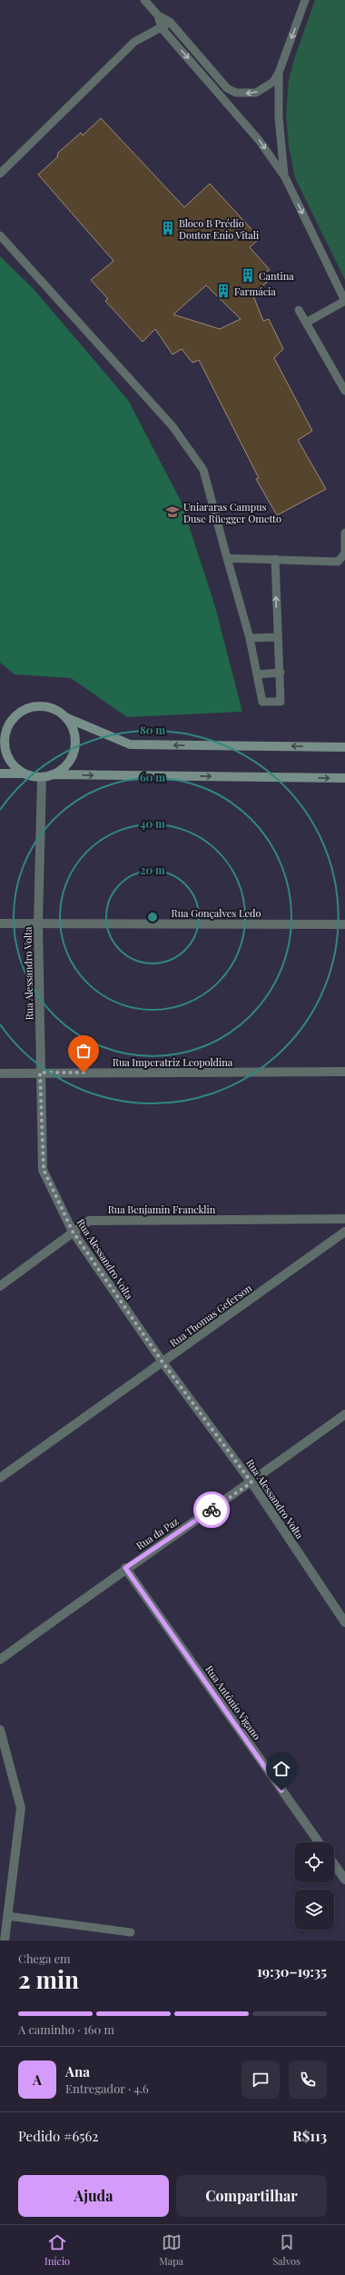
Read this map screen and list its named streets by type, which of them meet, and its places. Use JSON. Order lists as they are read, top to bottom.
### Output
{
  "streets": {
    "street": [
      "Rua Gonçalves Ledo",
      "Rua Alessandro Volta",
      "Rua Imperatriz Leopoldina",
      "Rua Benjamin Francklin",
      "Rua Thomas Geferson",
      "Rua da Paz",
      "Rua Antônio Vigano"
    ]
  },
  "crossings": [
    ["Rua Gonçalves Ledo", "Rua Alessandro Volta"],
    ["Rua Alessandro Volta", "Rua Imperatriz Leopoldina"],
    ["Rua Alessandro Volta", "Rua Benjamin Francklin"],
    ["Rua Alessandro Volta", "Rua Thomas Geferson"],
    ["Rua Alessandro Volta", "Rua da Paz"],
    ["Rua da Paz", "Rua Antônio Vigano"]
  ],
  "places": {
    "building": ["Bloco B Prédio Doutor Enio Vitali", "Cantina", "Farmácia"],
    "school or university": ["Uniararas Campus Duse Rüegger Ometto"]
  },
  "page": {
    "heading": ["2 min", "Chega em", "19:30–19:35"],
    "panel": [
      "Ana",
      "Entregador · 4.6",
      "Pedido #6562",
      "R$113"
    ],
    "bar": "A caminho · 160 m",
    "round": "A",
    "buttons": ["Ajuda", "Compartilhar"],
    "tabs": ["Início", "Mapa", "Salvos"]
  },
  "rings": [
    "80 m",
    "60 m",
    "40 m",
    "20 m"
  ]
}
